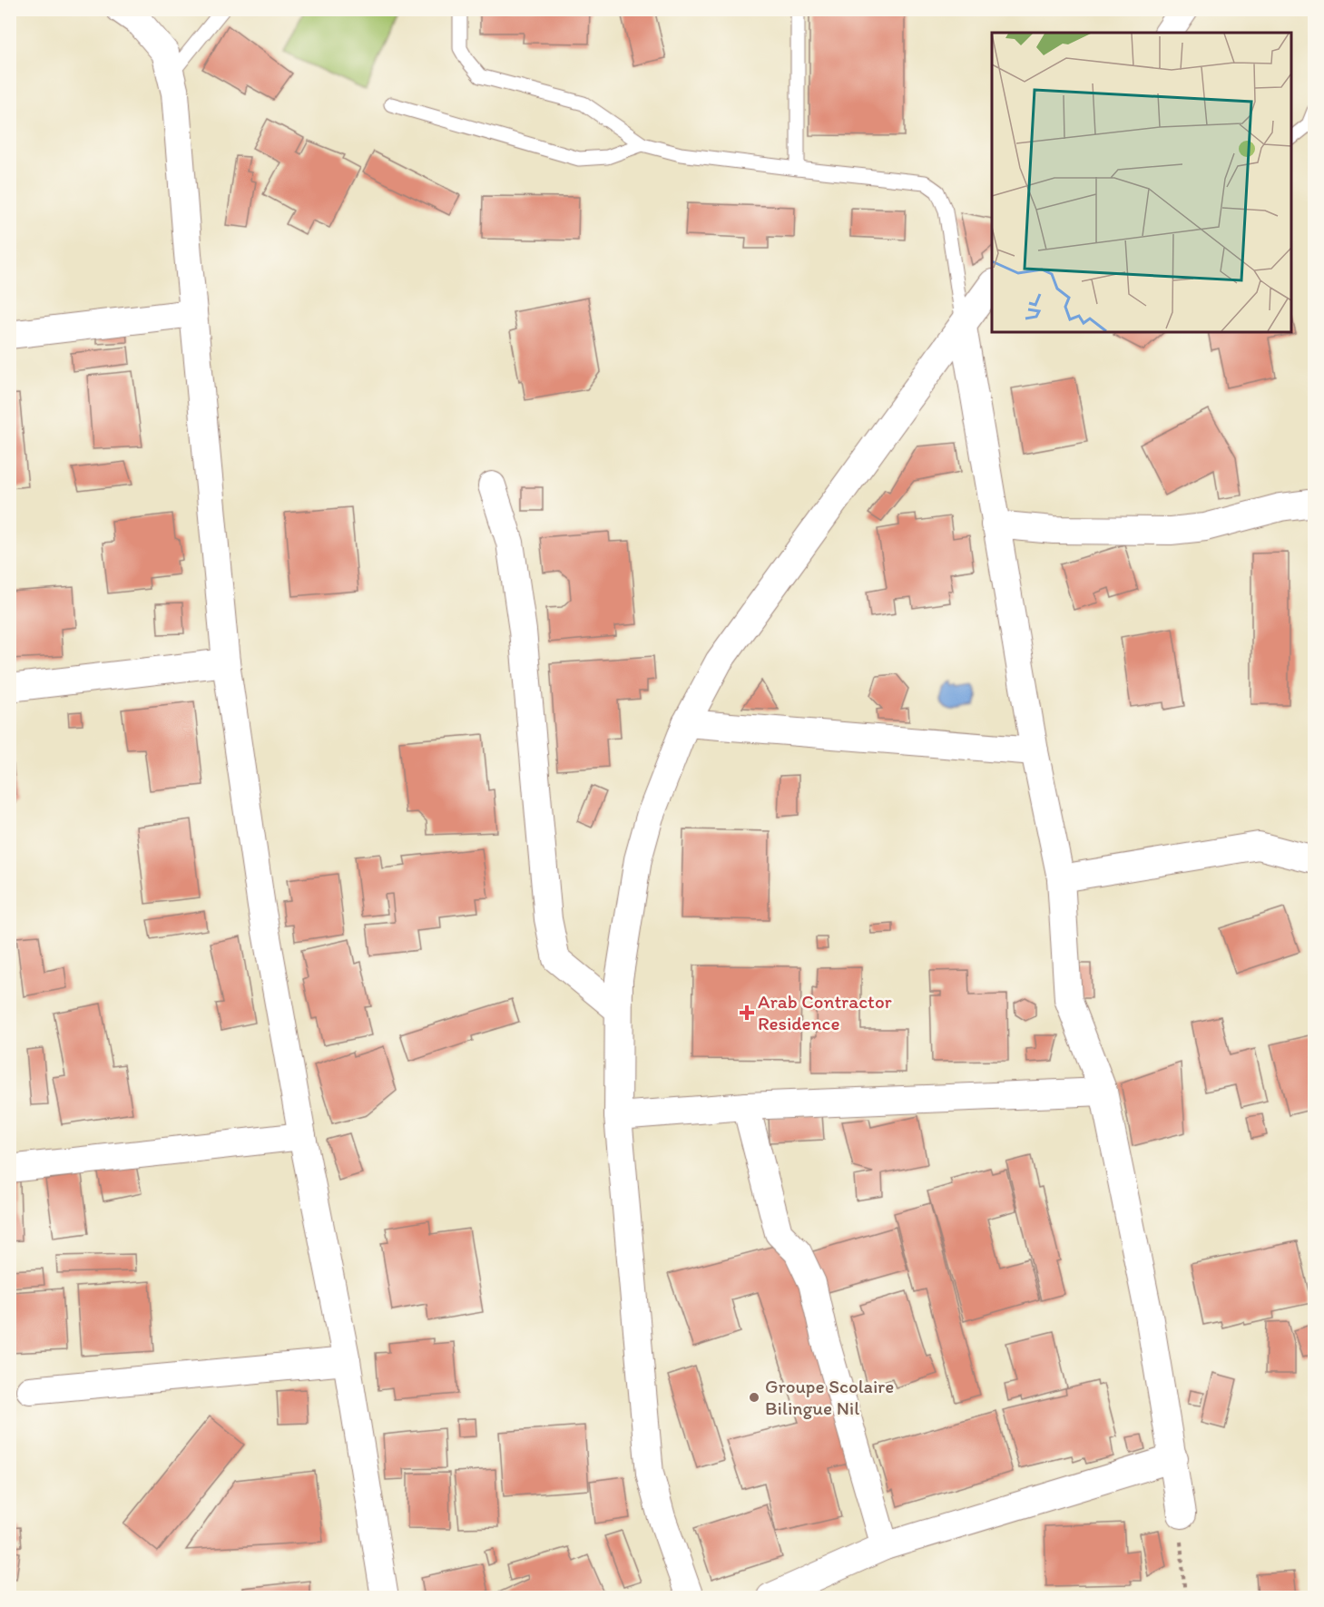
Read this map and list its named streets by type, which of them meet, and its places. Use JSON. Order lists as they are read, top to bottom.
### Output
{
  "places": {
    "health": ["Arab Contractor Residence"],
    "other": ["Groupe Scolaire Bilingue Nil"]
  }
}
